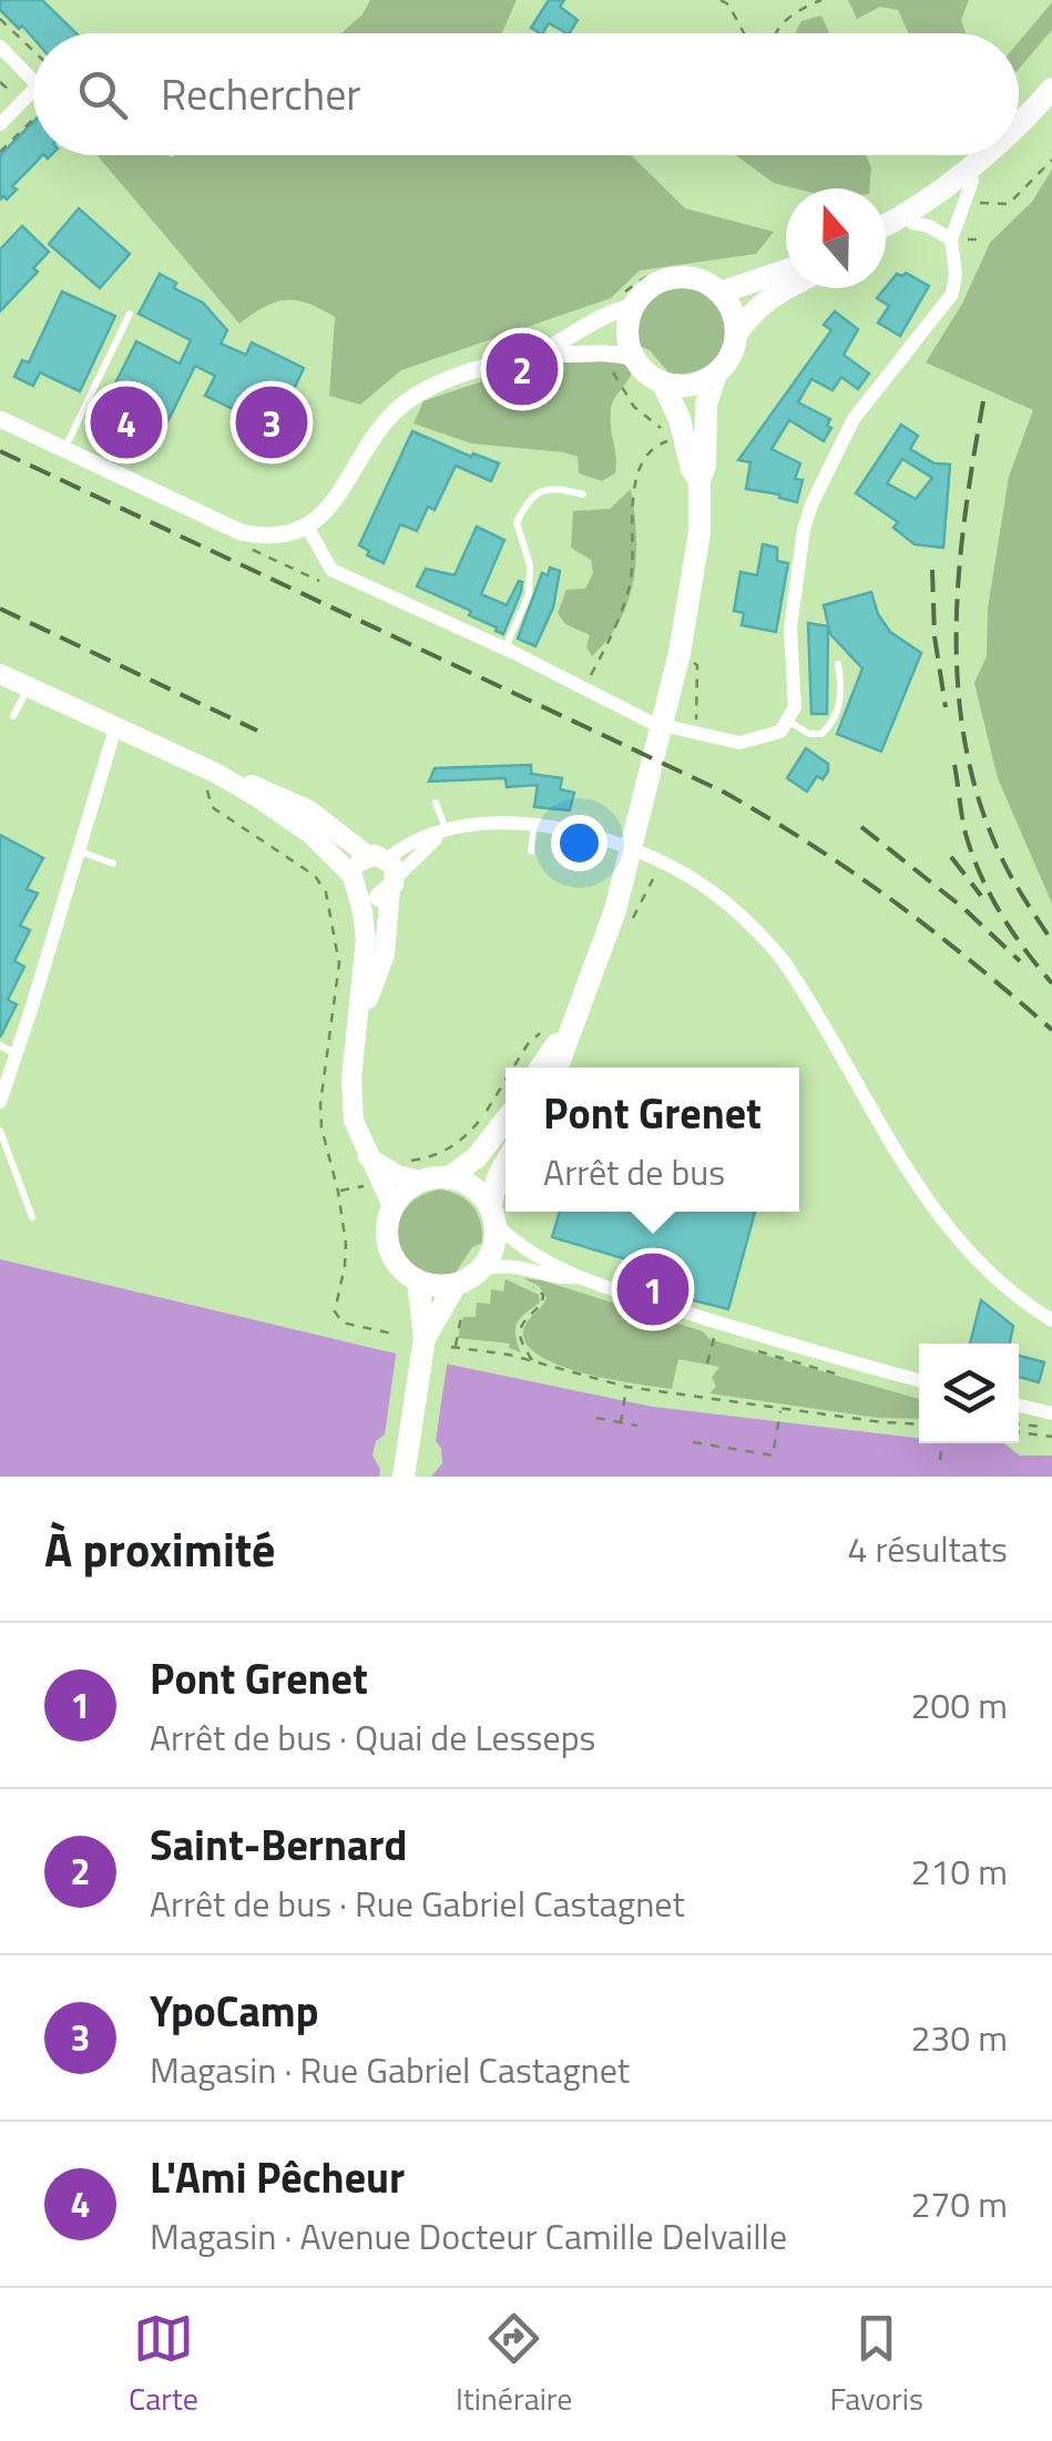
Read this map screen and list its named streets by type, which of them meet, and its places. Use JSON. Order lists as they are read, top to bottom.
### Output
{
  "north": "top",
  "page": {
    "search": "Rechercher",
    "pins": [
      "2",
      "3",
      "4",
      "1"
    ],
    "popup": ["Pont Grenet", "Arrêt de bus"],
    "heading": ["À proximité", "4 résultats"],
    "list": [
      {
        "mark": "1",
        "name": "Pont Grenet",
        "note": "Arrêt de bus · Quai de Lesseps",
        "value": "200 m"
      },
      {
        "mark": "2",
        "name": "Saint-Bernard",
        "note": "Arrêt de bus · Rue Gabriel Castagnet",
        "value": "210 m"
      },
      {
        "mark": "3",
        "name": "YpoCamp",
        "note": "Magasin · Rue Gabriel Castagnet",
        "value": "230 m"
      },
      {
        "mark": "4",
        "name": "L'Ami Pêcheur",
        "note": "Magasin · Avenue Docteur Camille Delvaille",
        "value": "270 m"
      }
    ],
    "nav": ["Carte", "Itinéraire", "Favoris"]
  }
}
